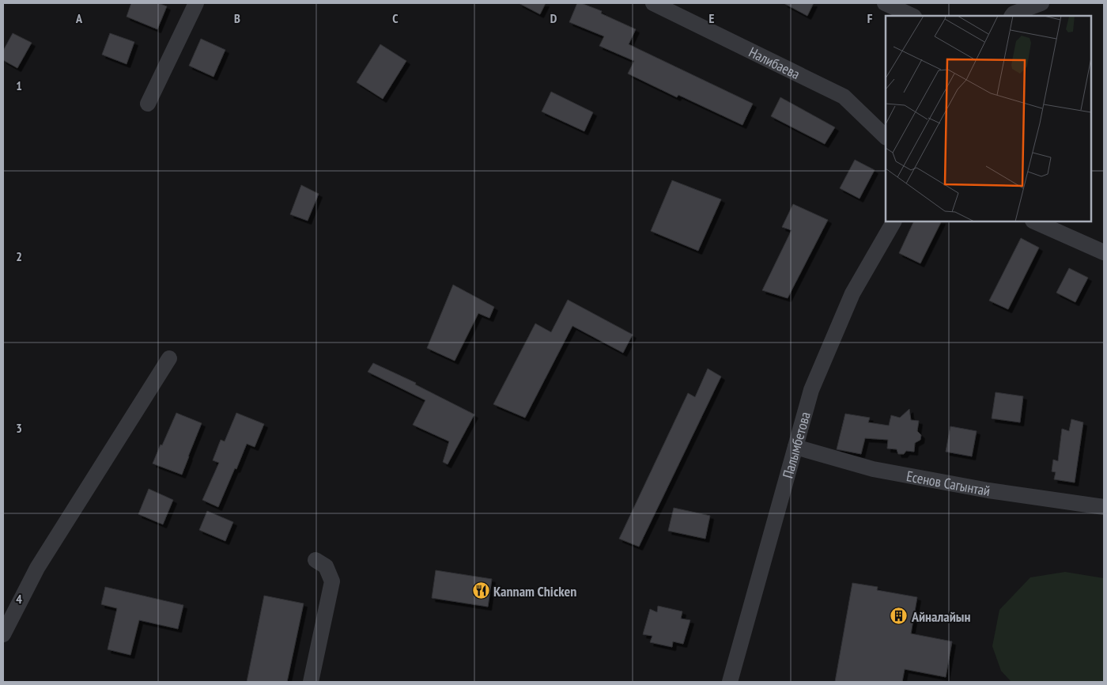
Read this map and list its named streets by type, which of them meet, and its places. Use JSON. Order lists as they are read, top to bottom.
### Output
{
  "streets": {
    "street": ["Налибаева", "Палымбетова", "Есенов Сагынтай"]
  },
  "crossings": [
    ["Палымбетова", "Есенов Сагынтай"]
  ],
  "places": {
    "restaurant": ["Kannam Chicken"],
    "building": ["Айналайын"]
  },
  "grid": {
    "columns": [
      "A",
      "B",
      "C",
      "D",
      "E",
      "F"
    ],
    "rows": [
      "1",
      "2",
      "3",
      "4"
    ]
  }
}
